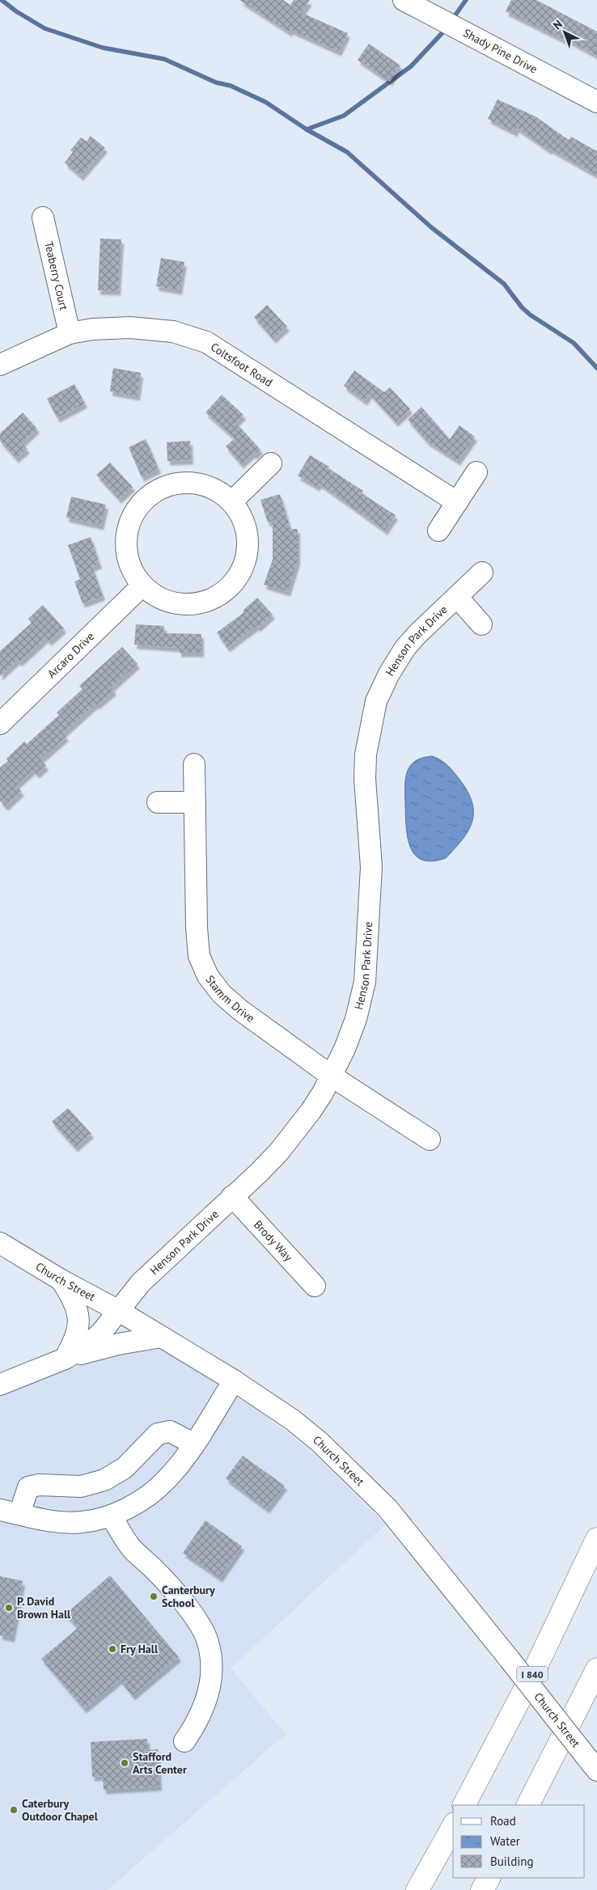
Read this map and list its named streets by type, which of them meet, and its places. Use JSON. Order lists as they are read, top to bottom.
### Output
{
  "streets": {
    "highway": ["I 840"],
    "street": [
      "Shady Pine Drive",
      "Teaberry Court",
      "Coltsfoot Road",
      "Henson Park Drive",
      "Arcaro Drive",
      "Stamm Drive",
      "Brody Way",
      "Church Street"
    ]
  },
  "crossings": [
    ["Teaberry Court", "Coltsfoot Road"],
    ["Henson Park Drive", "Stamm Drive"],
    ["Henson Park Drive", "Brody Way"],
    ["Henson Park Drive", "Church Street"]
  ],
  "places": [
    "Canterbury School",
    "P. David Brown Hall",
    "Fry Hall",
    "Stafford Arts Center",
    "Caterbury Outdoor Chapel"
  ],
  "legend": ["Road", "Water", "Building"],
  "north": "top left"
}
